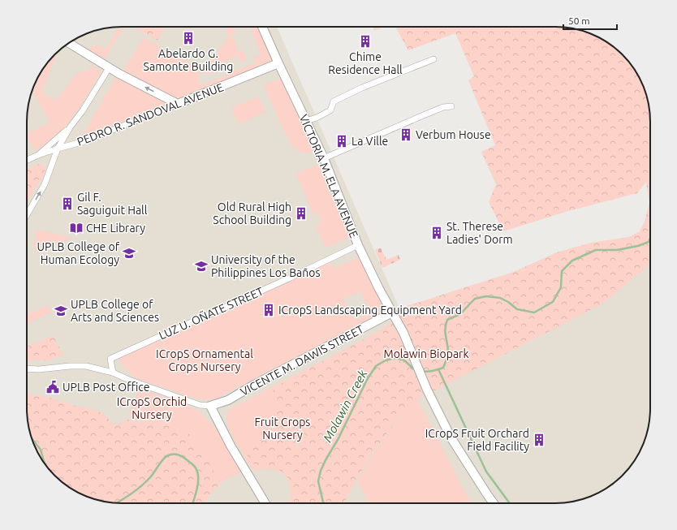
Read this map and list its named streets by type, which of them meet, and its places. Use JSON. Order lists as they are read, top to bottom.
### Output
{
  "streets": {
    "street": [
      "PEDRO R. SANDOVAL AVENUE",
      "VICTORIA M. ELA AVENUE",
      "LUZ U. OÑATE STREET",
      "VICENTE M. DAWIS STREET"
    ]
  },
  "crossings": [
    ["PEDRO R. SANDOVAL AVENUE", "VICTORIA M. ELA AVENUE"],
    ["VICTORIA M. ELA AVENUE", "LUZ U. OÑATE STREET"],
    ["VICTORIA M. ELA AVENUE", "VICENTE M. DAWIS STREET"]
  ],
  "water": ["Molawin Creek"],
  "parks": [
    "ICropS Ornamental Crops Nursery",
    "Molawin Biopark",
    "ICropS Orchid Nursery",
    "Fruit Crops Nursery"
  ],
  "places": {
    "building": [
      "Abelardo G. Samonte Building",
      "Chime Residence Hall",
      "Verbum House",
      "La Ville",
      "Gil F. Saguiguit Hall",
      "Old Rural High School Building",
      "St. Therese Ladies' Dorm",
      "ICropS Landscaping Equipment Yard",
      "ICropS Fruit Orchard Field Facility"
    ],
    "library": ["CHE Library"],
    "school or university": ["UPLB College of Human Ecology", "University of the Philippines Los Baños", "UPLB College of Arts and Sciences"],
    "public building": ["UPLB Post Office"]
  },
  "scale_bar": "50 m"
}
